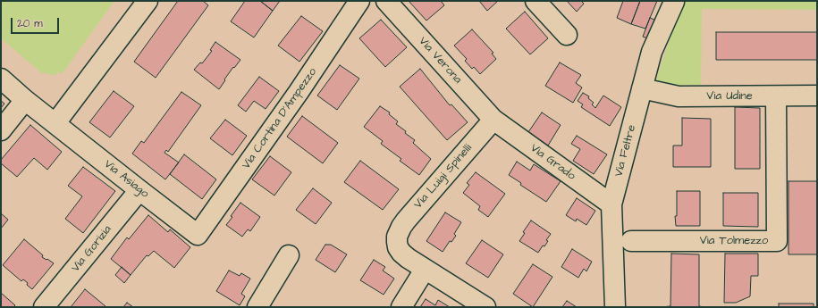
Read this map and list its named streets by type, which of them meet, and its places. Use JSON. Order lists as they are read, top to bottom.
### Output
{
  "streets": {
    "street": [
      "Via Verona",
      "Via Udine",
      "Via Cortina D'Ampezzo",
      "Via Feltre",
      "Via Grado",
      "Via Luigi Spinelli",
      "Via Asiago",
      "Via Tolmezzo",
      "Via Gorizia"
    ]
  },
  "crossings": [
    ["Via Verona", "Via Grado"],
    ["Via Verona", "Via Luigi Spinelli"],
    ["Via Udine", "Via Feltre"],
    ["Via Udine", "Via Tolmezzo"],
    ["Via Cortina D'Ampezzo", "Via Asiago"],
    ["Via Feltre", "Via Grado"],
    ["Via Grado", "Via Luigi Spinelli"],
    ["Via Asiago", "Via Gorizia"]
  ],
  "scale_bar": "20 m"
}
